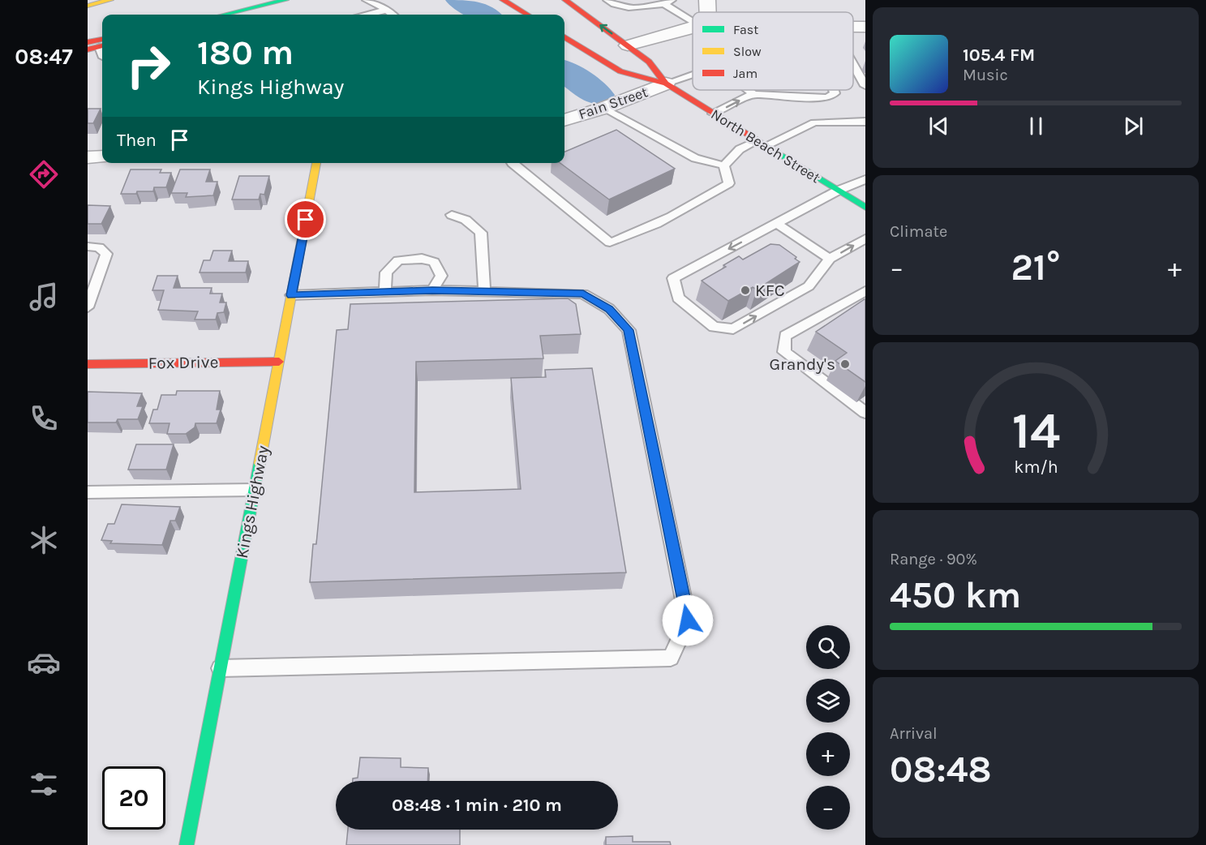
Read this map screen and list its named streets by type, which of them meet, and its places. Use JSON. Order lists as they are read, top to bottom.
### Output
{
  "streets": {
    "main road": ["North Beach Street", "Fox Drive", "Kings Highway"],
    "street": ["Fain Street"]
  },
  "crossings": [
    ["Fain Street", "North Beach Street"],
    ["Fox Drive", "Kings Highway"]
  ],
  "places": ["KFC", "Grandy's"],
  "legend": ["Fast", "Slow", "Jam"],
  "page": {
    "tabs": "08:47",
    "turn": ["180 m", "Kings Highway"],
    "song": ["105.4 FM", "Music"],
    "then": "Then",
    "tile": [
      "Climate",
      ["Range · 90%", "450 km"],
      ["Arrival", "08:48"]
    ],
    "heat": ["−", "21°", "+"],
    "map_buttons": ["+", "−"],
    "limit": "20",
    "trip": "08:48 · 1 min · 210 m",
    "gauge": ["14", "km/h"]
  }
}
